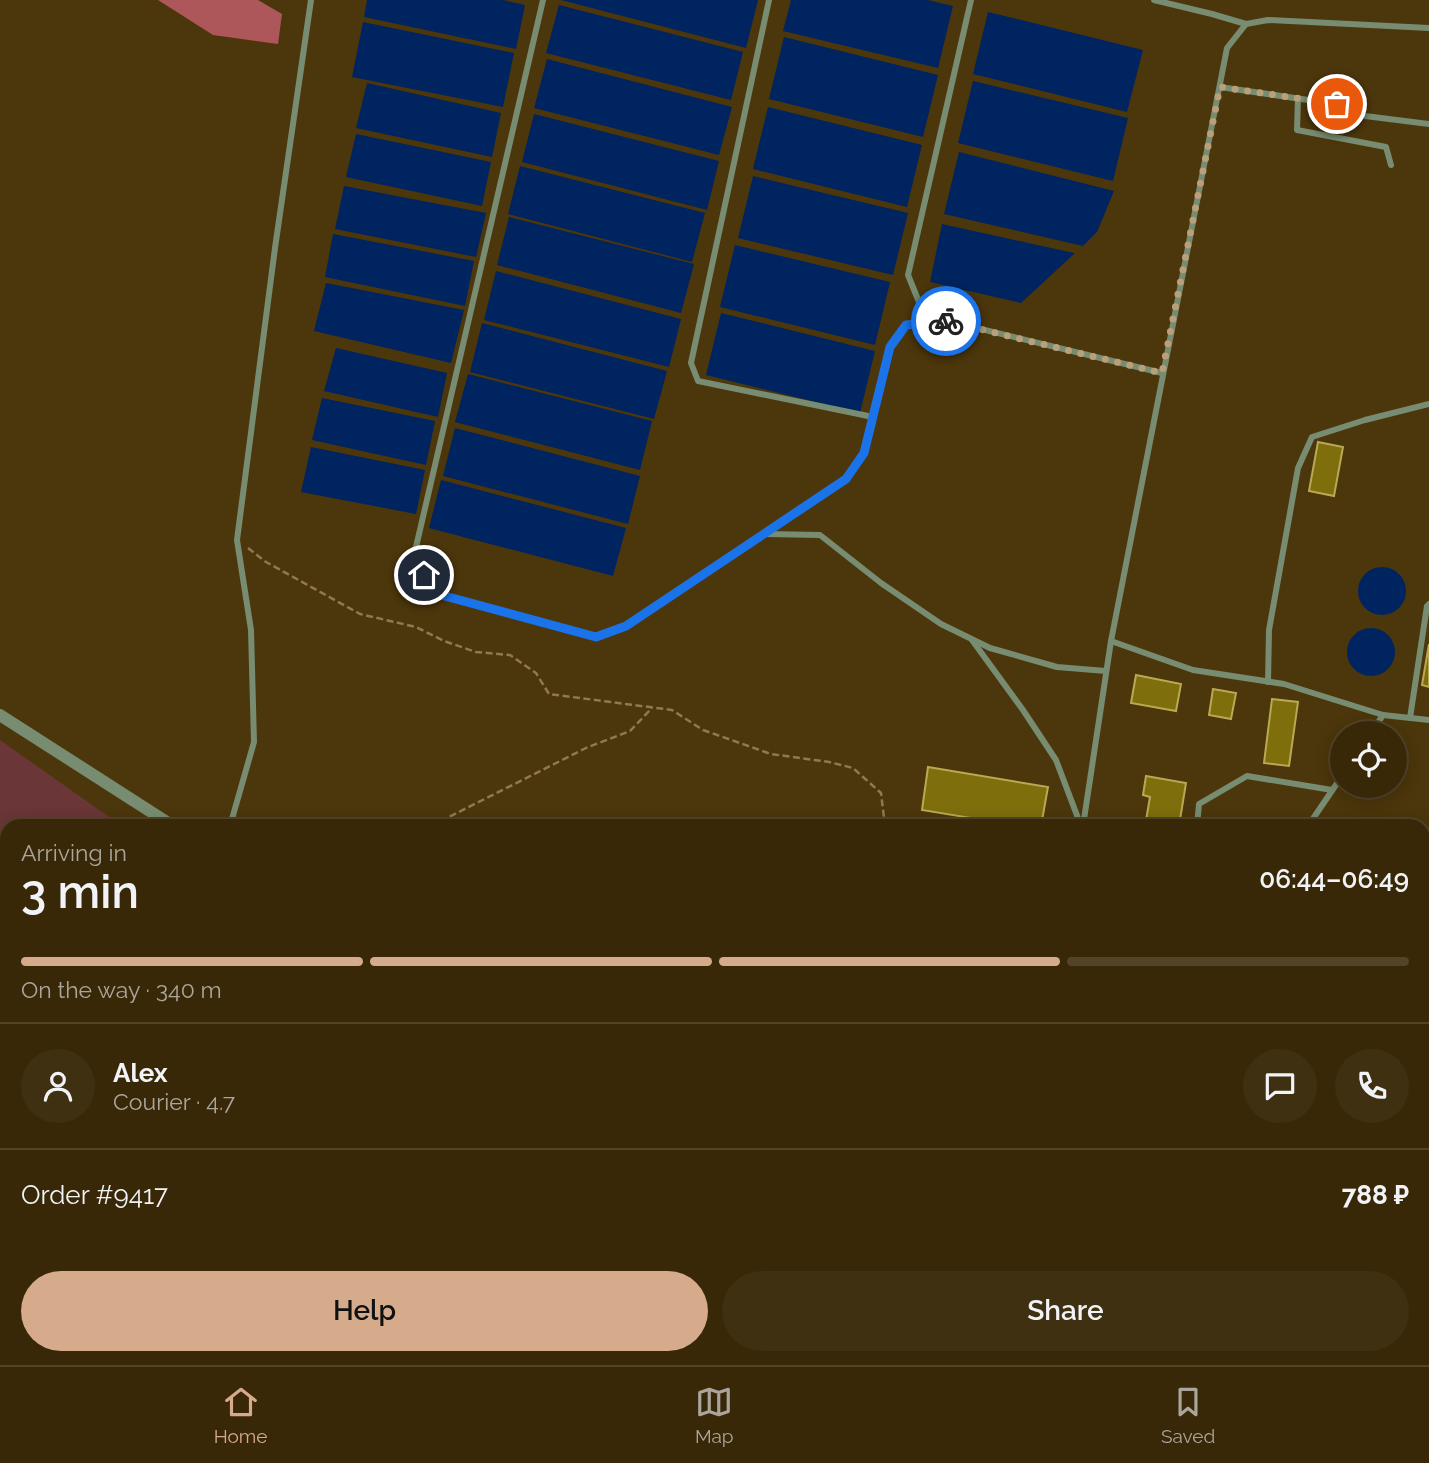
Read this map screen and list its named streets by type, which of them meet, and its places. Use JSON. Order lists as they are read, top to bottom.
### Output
{
  "page": {
    "heading": ["3 min", "Arriving in", "06:44–06:49"],
    "panel": [
      "Alex",
      "Courier · 4.7",
      "Order #9417",
      "788 ₽"
    ],
    "bar": "On the way · 340 m",
    "buttons": ["Help", "Share"],
    "tabs": ["Home", "Map", "Saved"]
  }
}
